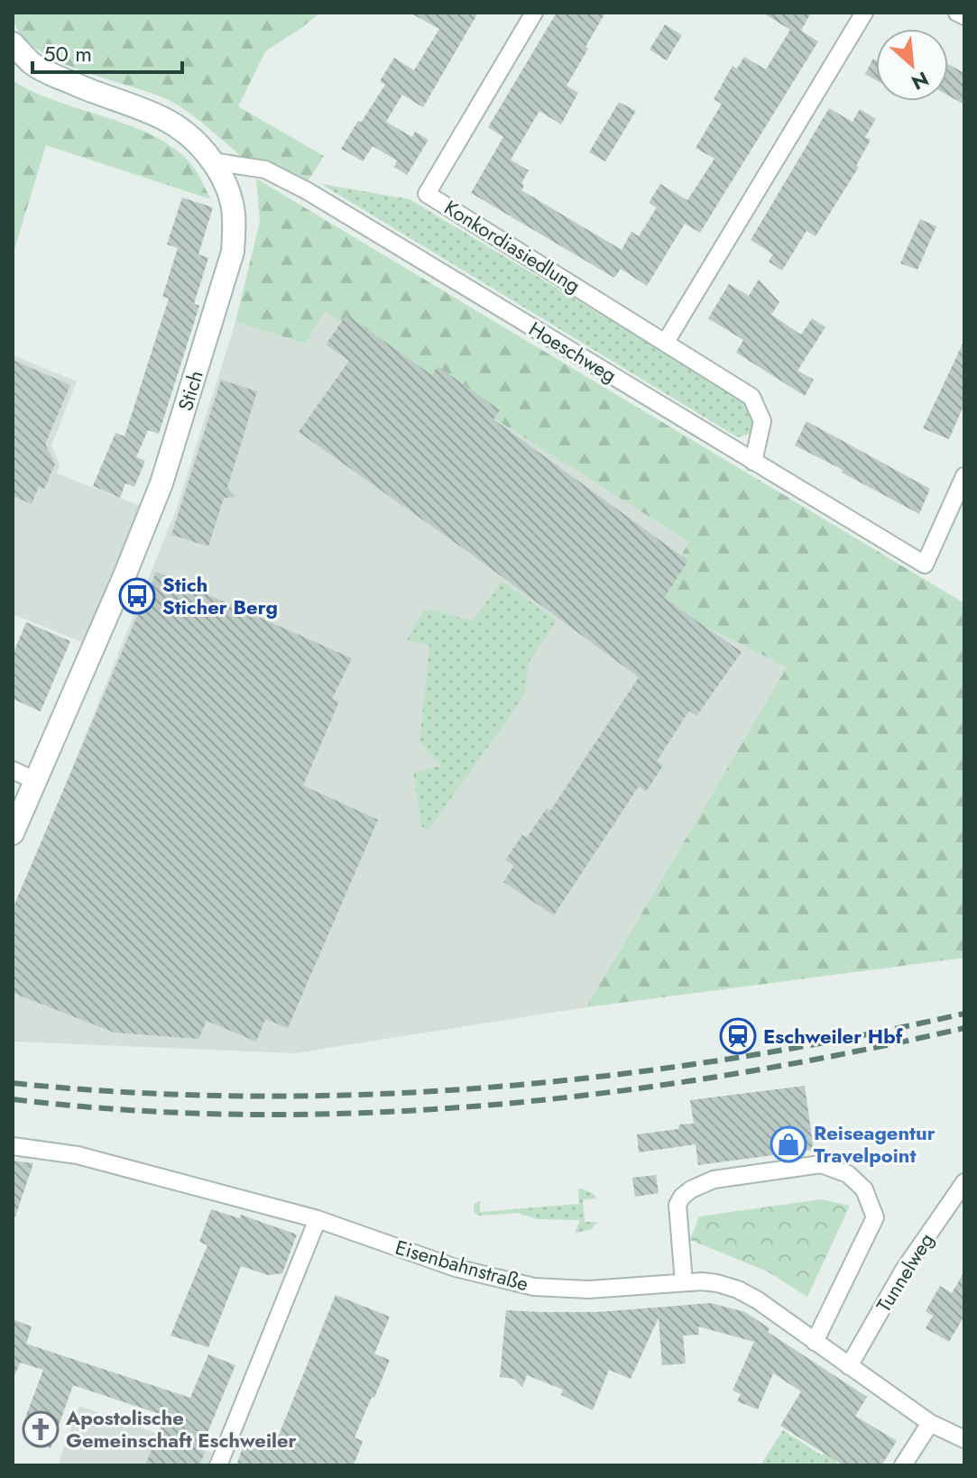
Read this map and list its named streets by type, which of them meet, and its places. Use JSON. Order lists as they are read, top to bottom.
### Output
{
  "streets": {
    "main road": ["Stich"],
    "street": [
      "Konkordiasiedlung",
      "Hoeschweg",
      "Eisenbahnstraße",
      "Tunnelweg"
    ]
  },
  "crossings": [
    ["Konkordiasiedlung", "Hoeschweg"],
    ["Hoeschweg", "Stich"],
    ["Eisenbahnstraße", "Tunnelweg"]
  ],
  "places": {
    "bus stop": ["Stich Sticher Berg"],
    "station": ["Eschweiler Hbf"],
    "shop": ["Reiseagentur Travelpoint"],
    "church": ["Apostolische Gemeinschaft Eschweiler"]
  },
  "scale_bar": "50 m",
  "north": "bottom right"
}
